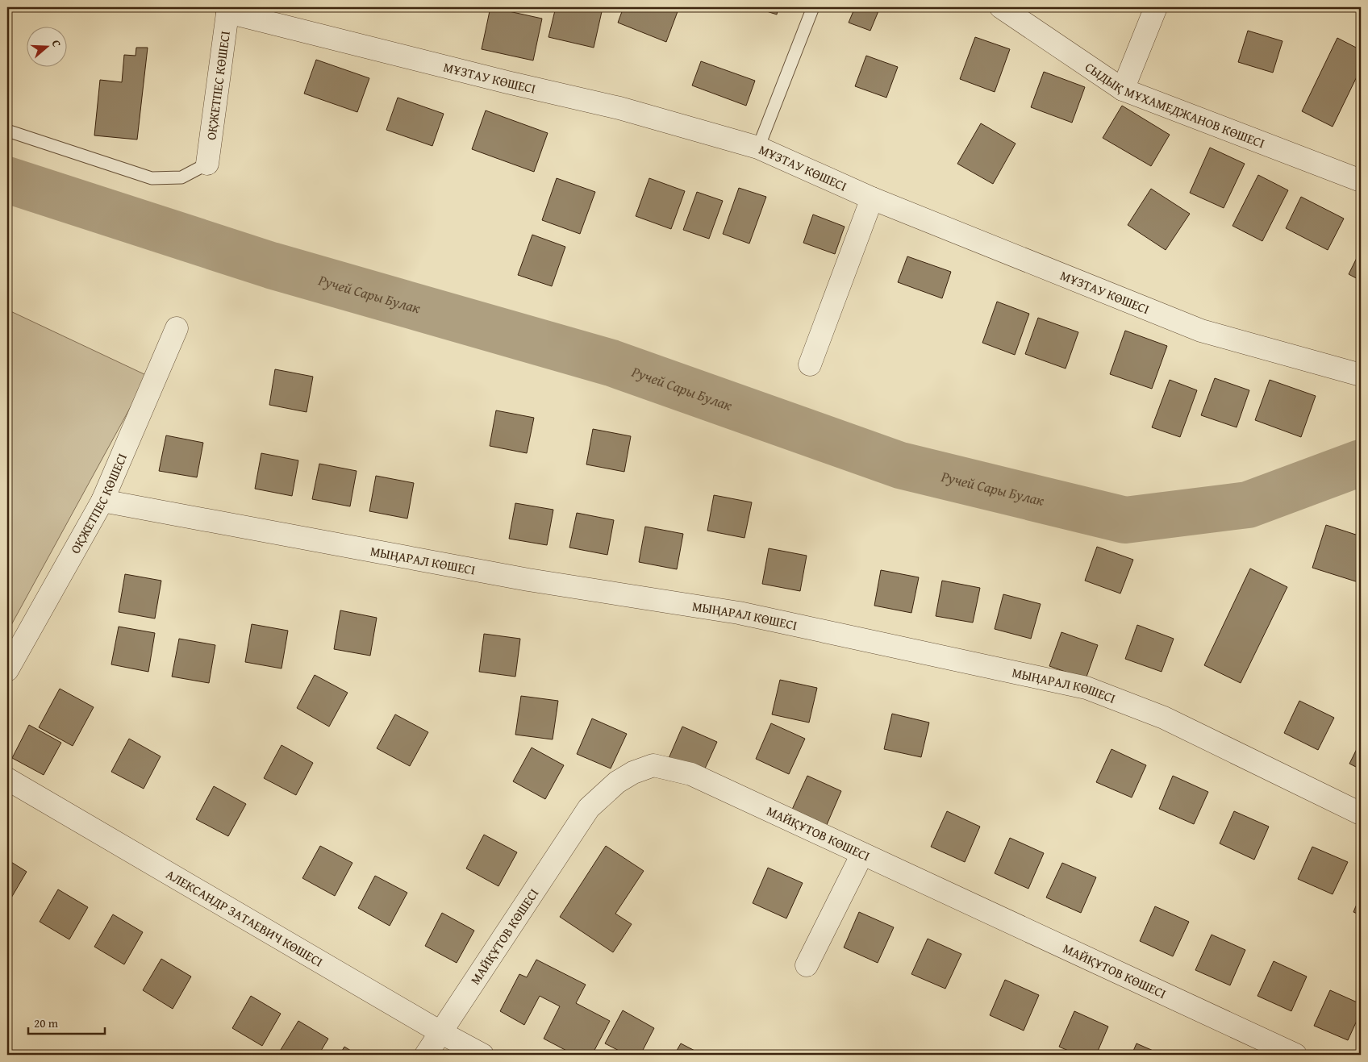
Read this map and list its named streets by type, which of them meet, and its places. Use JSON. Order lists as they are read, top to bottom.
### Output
{
  "streets": {
    "street": [
      "МҰЗТАУ КӨШЕСІ",
      "ОҚЖЕТПЕС КӨШЕСІ",
      "СЫДЫҚ МҰХАМЕДЖАНОВ КӨШЕСІ",
      "МЫҢАРАЛ КӨШЕСІ",
      "МАЙҚҰТОВ КӨШЕСІ",
      "АЛЕКСАНДР ЗАТАЕВИЧ КӨШЕСІ"
    ]
  },
  "crossings": [
    ["МҰЗТАУ КӨШЕСІ", "ОҚЖЕТПЕС КӨШЕСІ"],
    ["ОҚЖЕТПЕС КӨШЕСІ", "МЫҢАРАЛ КӨШЕСІ"],
    ["МАЙҚҰТОВ КӨШЕСІ", "АЛЕКСАНДР ЗАТАЕВИЧ КӨШЕСІ"]
  ],
  "water": ["Ручей Сары Булак"],
  "scale_bar": "20 m",
  "north": "right"
}
